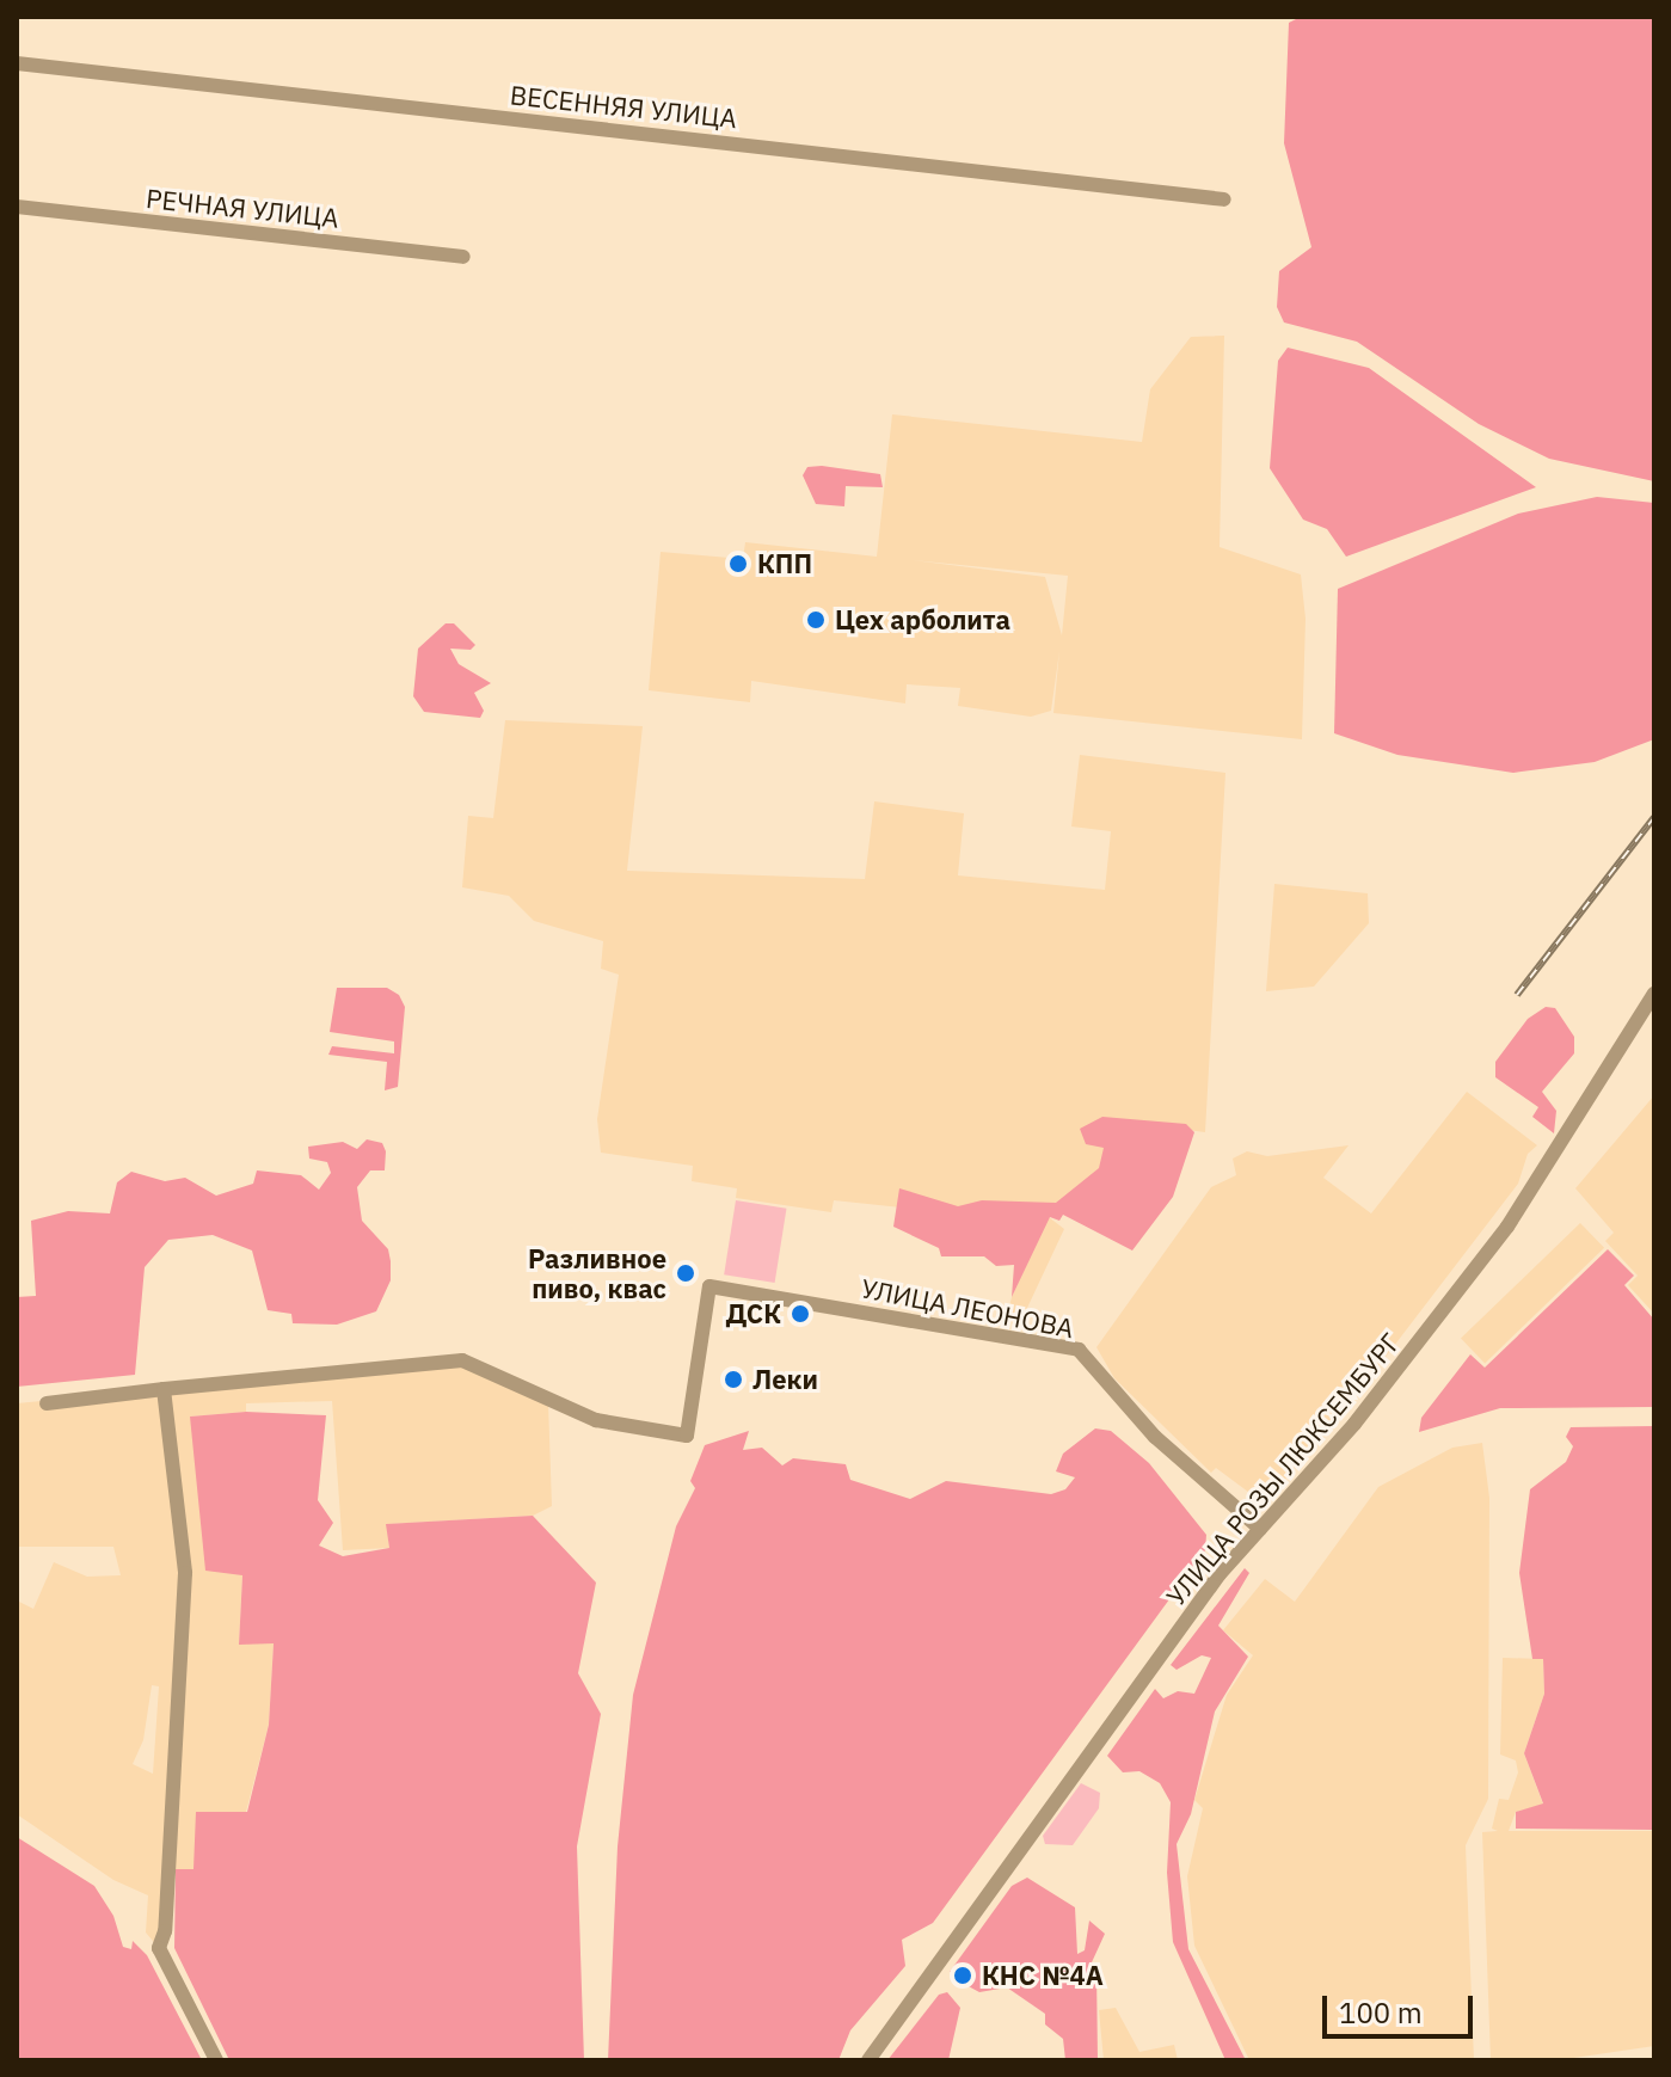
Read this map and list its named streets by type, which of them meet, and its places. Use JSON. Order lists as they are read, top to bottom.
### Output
{
  "streets": {
    "street": [
      "ВЕСЕННЯЯ УЛИЦА",
      "РЕЧНАЯ УЛИЦА",
      "УЛИЦА ЛЕОНОВА",
      "УЛИЦА РОЗЫ ЛЮКСЕМБУРГ"
    ]
  },
  "crossings": [
    ["УЛИЦА ЛЕОНОВА", "УЛИЦА РОЗЫ ЛЮКСЕМБУРГ"]
  ],
  "places": [
    "КПП",
    "Цех арболита",
    "Разливное пиво, квас",
    "ДСК",
    "Леки",
    "КНС №4А"
  ],
  "scale_bar": "100 m"
}
